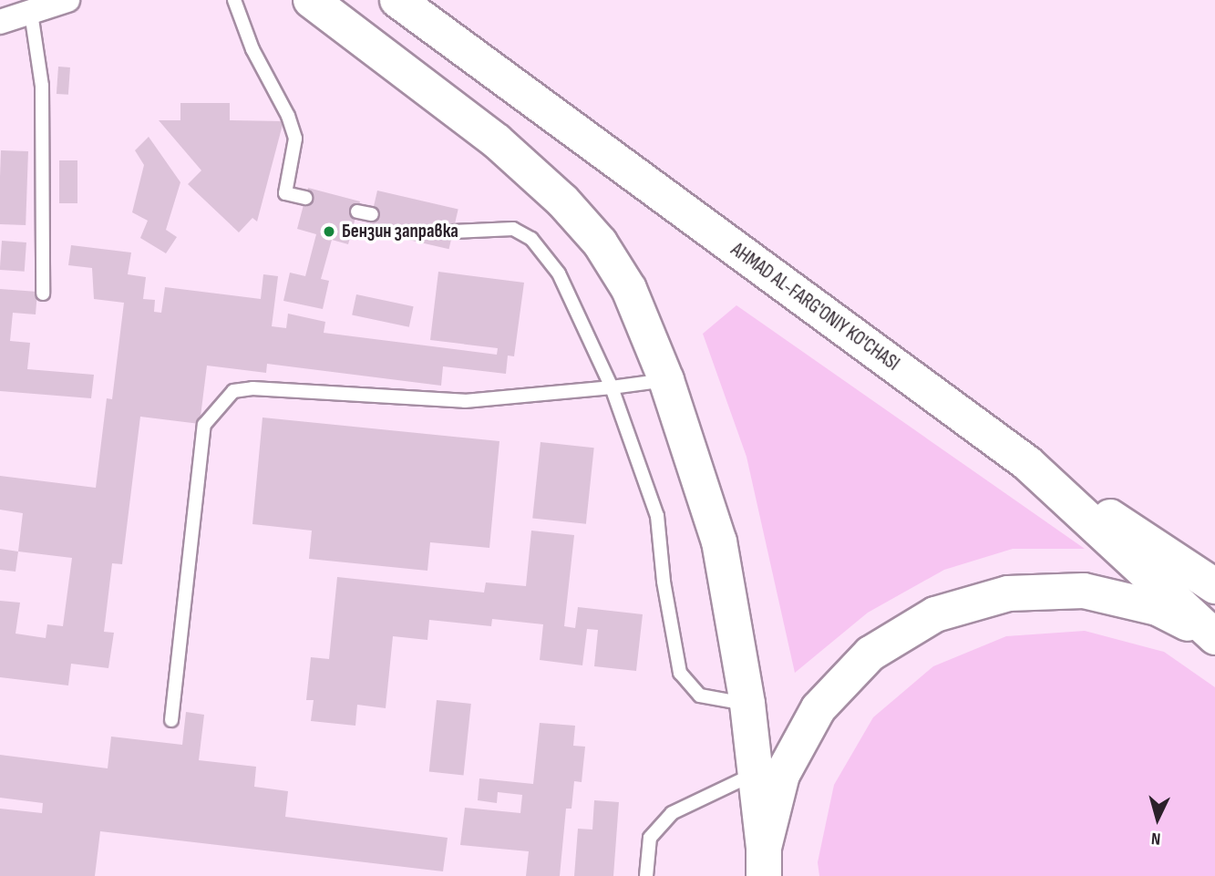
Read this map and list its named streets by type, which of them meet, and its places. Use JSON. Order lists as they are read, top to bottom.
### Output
{
  "streets": {
    "highway": ["AHMAD AL-FARG'ONIY KO'CHASI"]
  },
  "places": ["Бензин заправка"],
  "north": "bottom"
}
